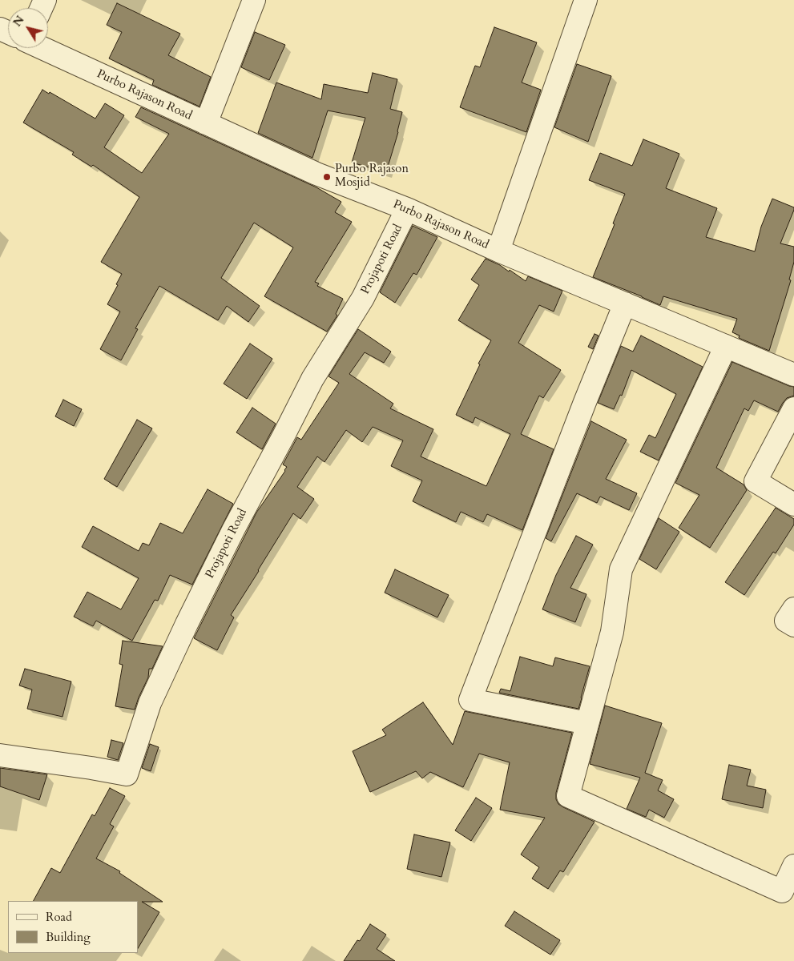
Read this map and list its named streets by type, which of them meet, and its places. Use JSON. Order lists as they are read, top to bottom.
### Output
{
  "streets": {
    "street": ["Purbo Rajason Road", "Projapoti Road"]
  },
  "crossings": [
    ["Purbo Rajason Road", "Projapoti Road"]
  ],
  "places": ["Purbo Rajason Mosjid"],
  "legend": ["Road", "Building"],
  "north": "top left"
}
